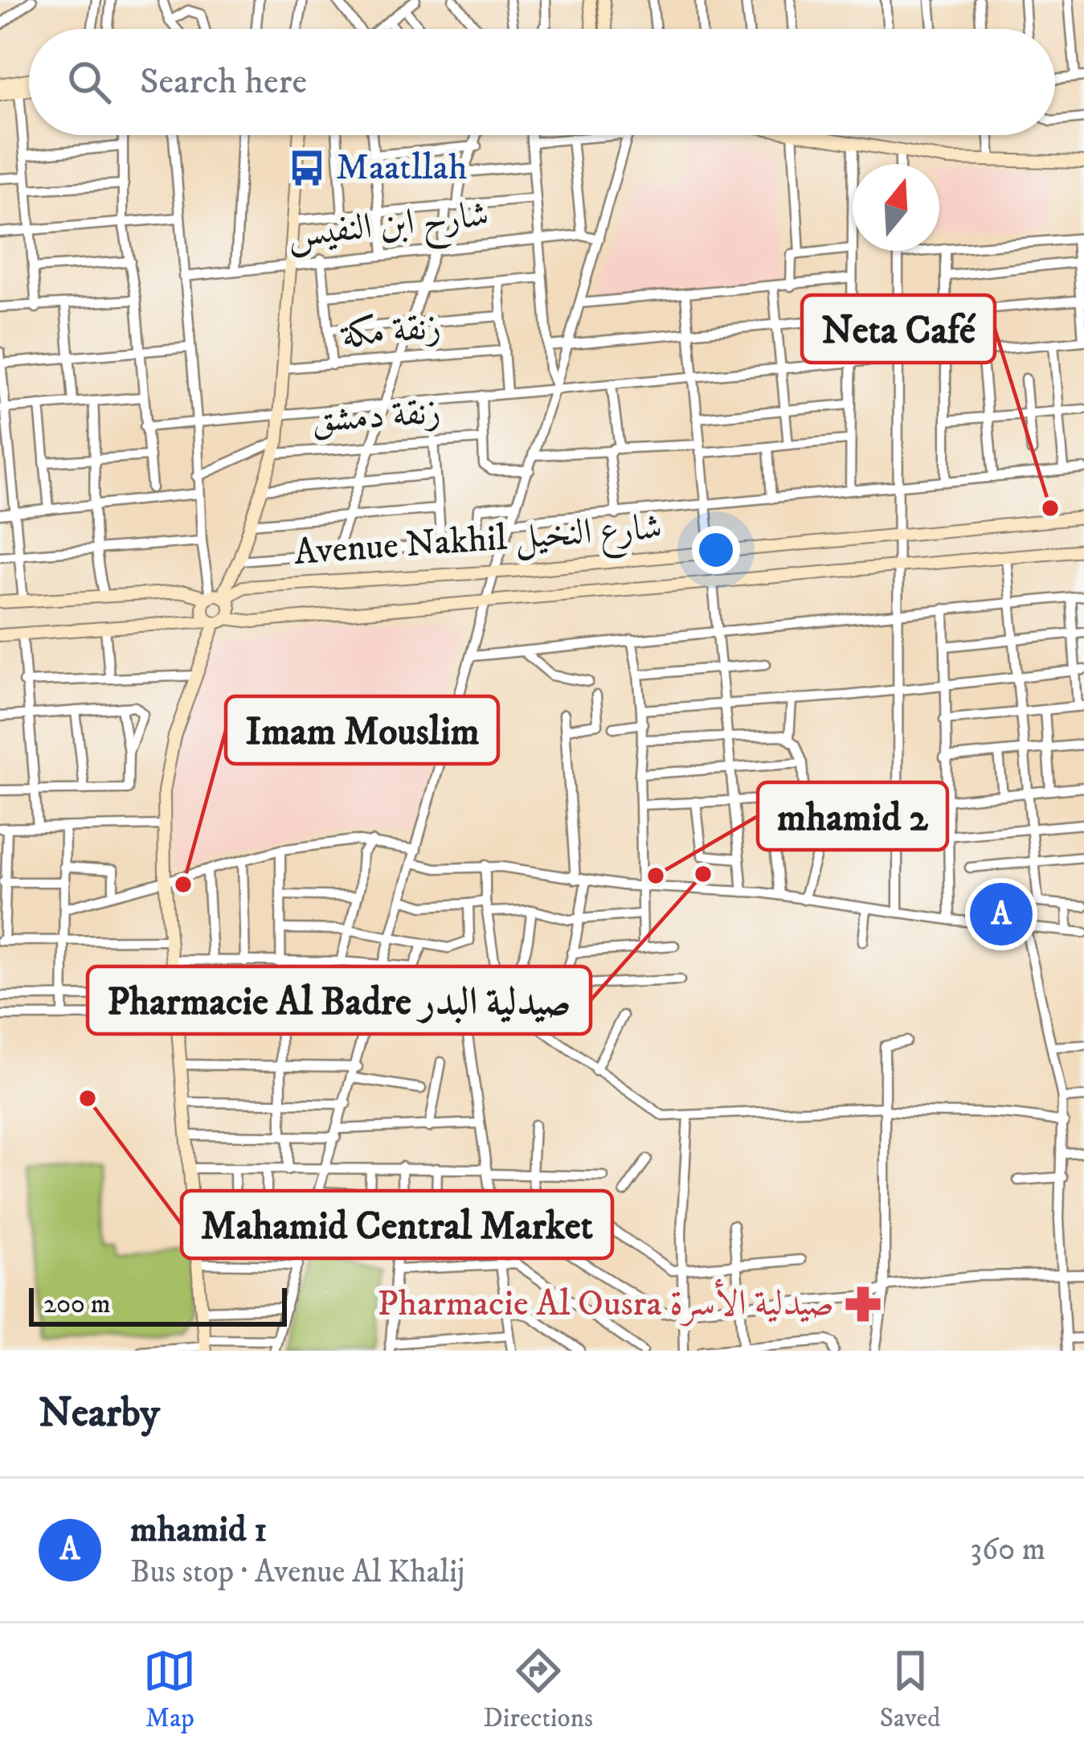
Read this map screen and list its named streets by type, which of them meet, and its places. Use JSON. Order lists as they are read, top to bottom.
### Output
{
  "streets": {
    "street": [
      "شارح ابن النفيس",
      "زنقة مكة",
      "زنقة دمشق",
      "Avenue Nakhil شارع النخيل"
    ]
  },
  "places": {
    "bus stop": ["Maatllah"],
    "other": [
      "Neta Café",
      "Pharmacie Al Badre صيدلية البدر",
      "mhamid 2",
      "Imam Mouslim",
      "Mahamid Central Market"
    ],
    "pharmacy": ["Pharmacie Al Ousra صيدلية الأسرة"]
  },
  "scale_bar": "200 m",
  "north": "top",
  "page": {
    "search": "Search here",
    "pins": "A",
    "scale": "200 m",
    "heading": "Nearby",
    "list": [
      {
        "mark": "A",
        "name": "mhamid 1",
        "note": "Bus stop · Avenue Al Khalij",
        "value": "360 m"
      }
    ],
    "nav": ["Map", "Directions", "Saved"]
  }
}
